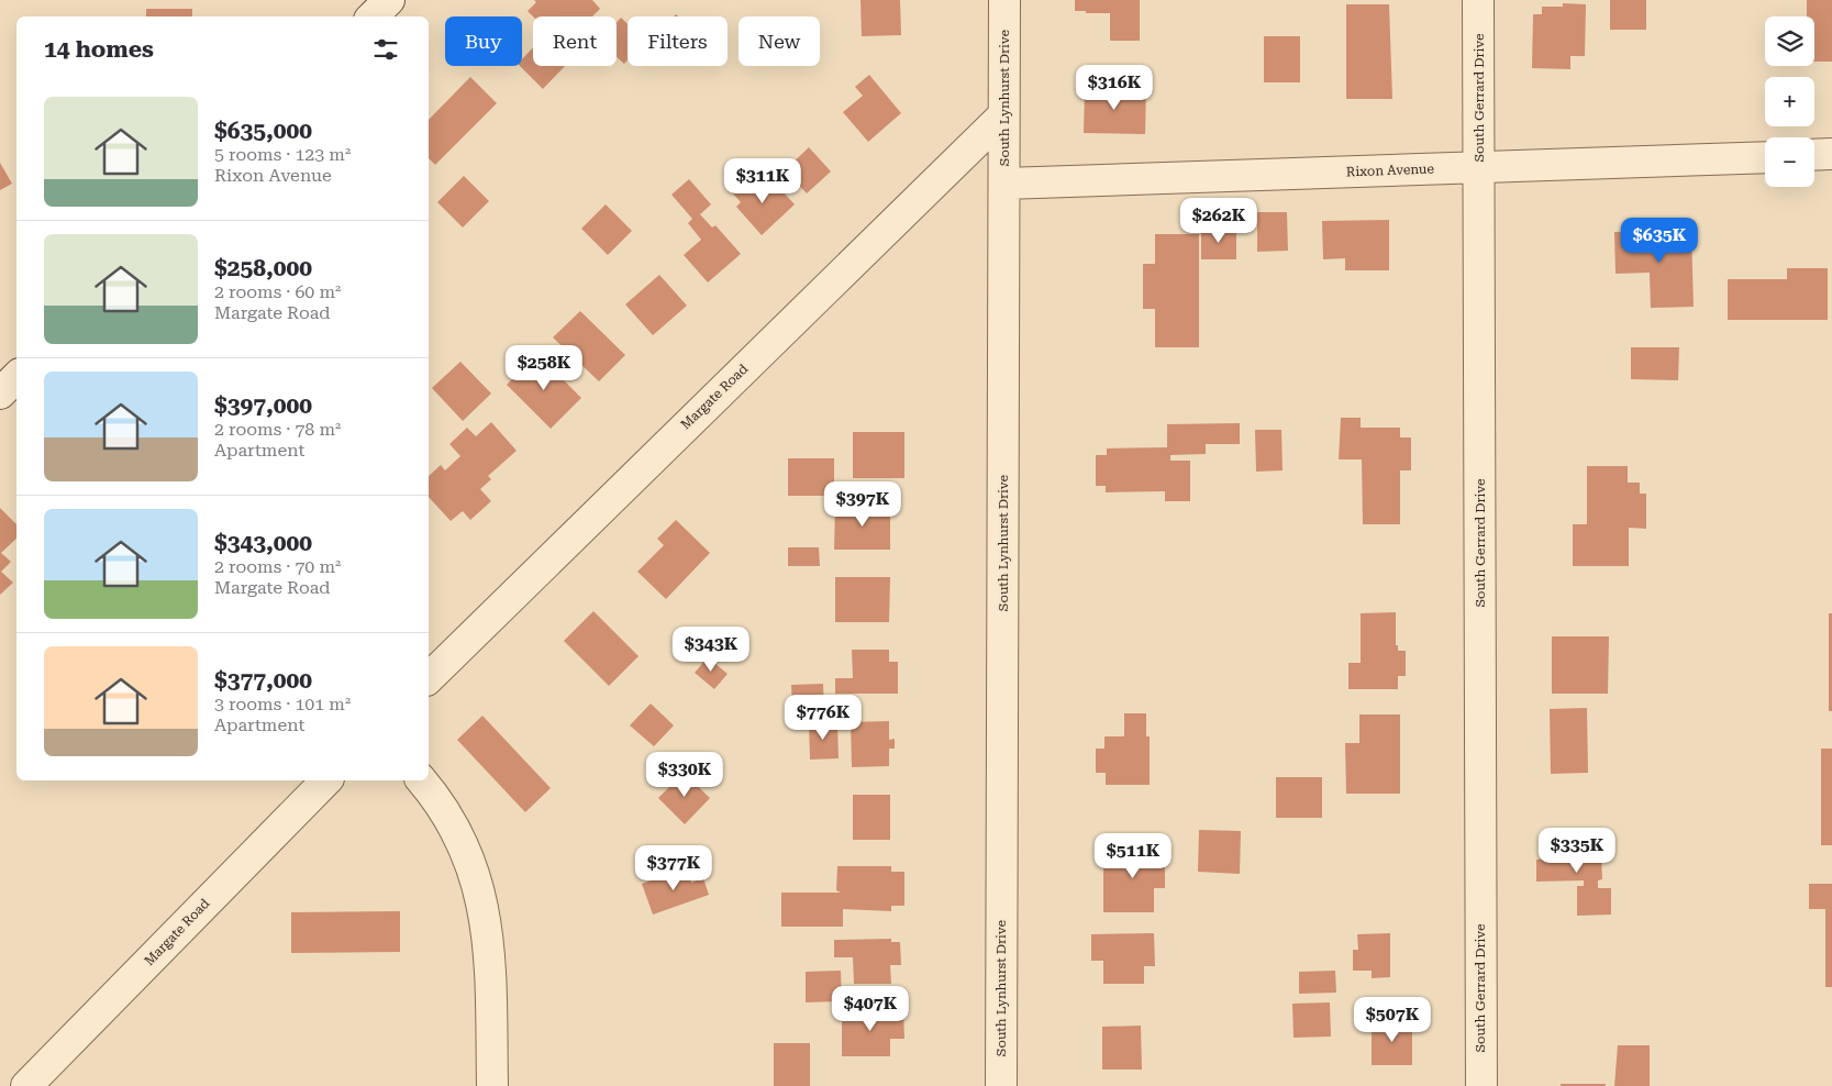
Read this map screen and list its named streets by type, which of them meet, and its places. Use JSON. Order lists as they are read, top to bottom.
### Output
{
  "streets": {
    "street": [
      "South Lynhurst Drive",
      "South Gerrard Drive",
      "Rixon Avenue",
      "Margate Road"
    ]
  },
  "crossings": [
    ["South Lynhurst Drive", "Rixon Avenue"],
    ["South Lynhurst Drive", "Margate Road"],
    ["South Gerrard Drive", "Rixon Avenue"]
  ],
  "page": {
    "map_buttons": ["+", "−"],
    "chip": [
      "Buy",
      "Rent",
      "Filters",
      "New"
    ],
    "heading": "14 homes",
    "price": [
      "$316K",
      "$311K",
      "$262K",
      "$635K",
      "$258K",
      "$397K",
      "$343K",
      "$776K",
      "$330K",
      "$335K",
      "$511K",
      "$377K",
      "$407K",
      "$507K"
    ],
    "list": [
      {
        "name": "$635,000",
        "note": "5 rooms · 123 m² · Rixon Avenue"
      },
      {
        "name": "$258,000",
        "note": "2 rooms · 60 m² · Margate Road"
      },
      {
        "name": "$397,000",
        "note": "2 rooms · 78 m² · Apartment"
      },
      {
        "name": "$343,000",
        "note": "2 rooms · 70 m² · Margate Road"
      },
      {
        "name": "$377,000",
        "note": "3 rooms · 101 m² · Apartment"
      }
    ]
  }
}
